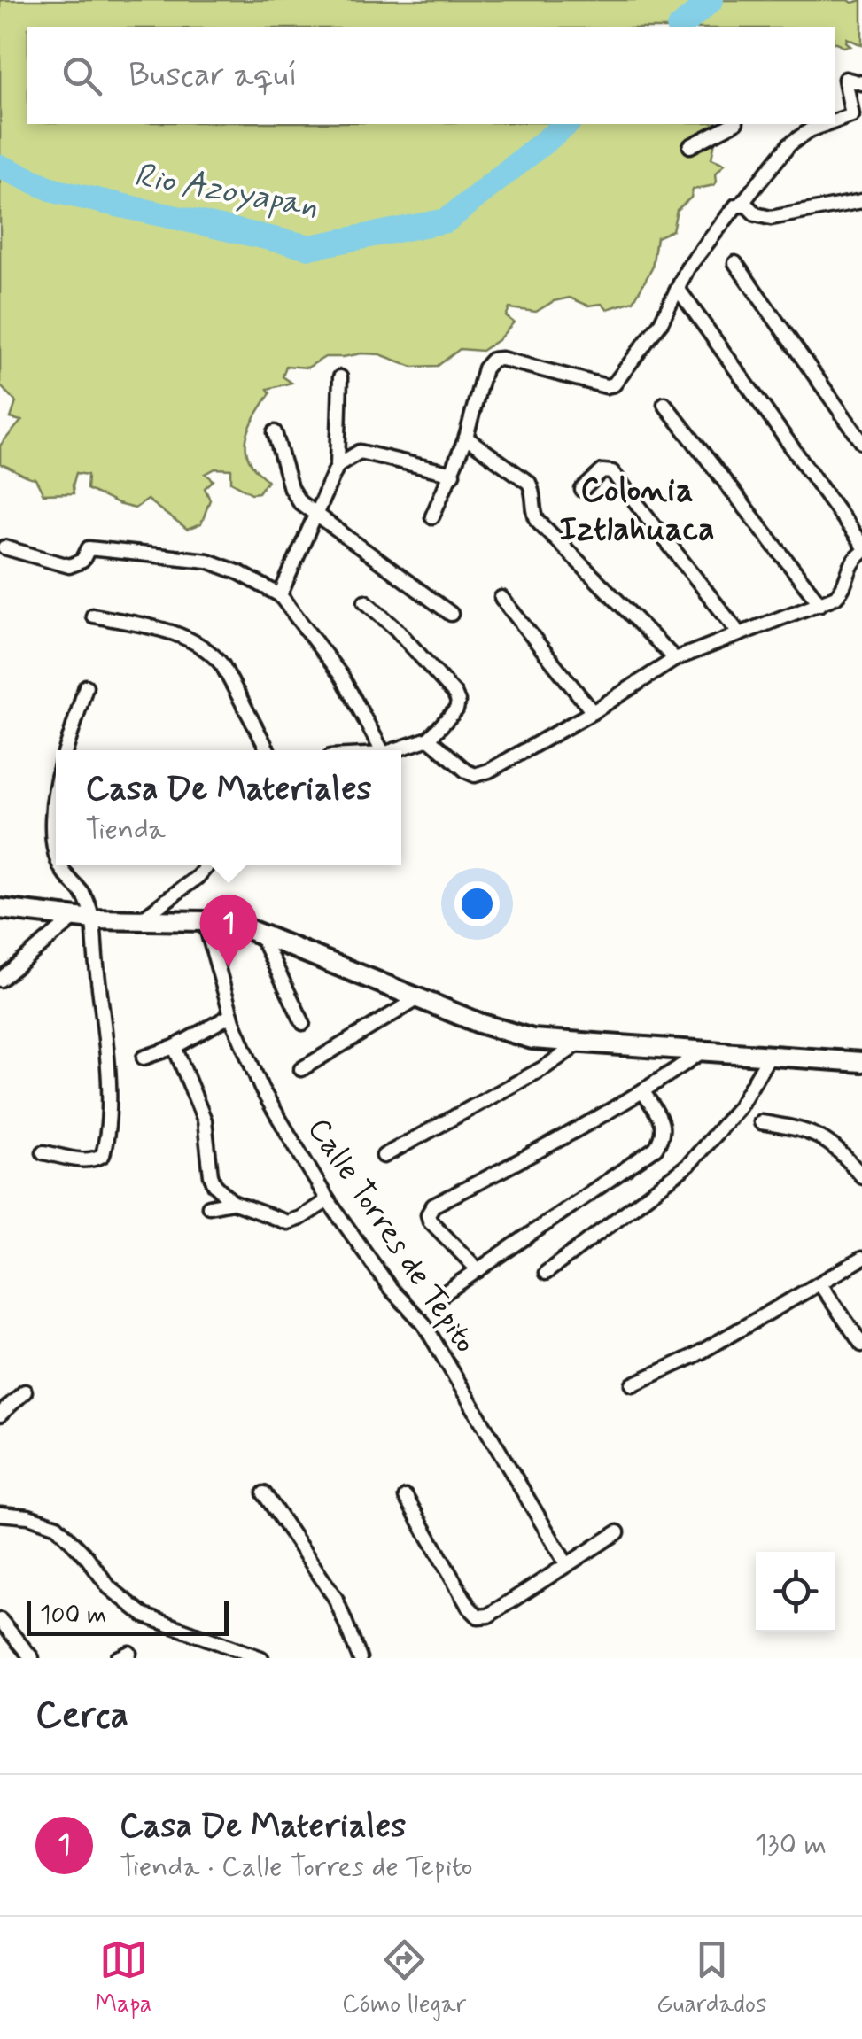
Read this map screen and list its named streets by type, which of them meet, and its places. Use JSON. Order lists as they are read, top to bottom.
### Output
{
  "streets": {
    "street": ["Calle Torres de Tepito"]
  },
  "districts": ["Colonia Iztlahuaca"],
  "water": ["Rio Azoyapan"],
  "scale_bar": "100 m",
  "page": {
    "search": "Buscar aquí",
    "popup": ["Casa De Materiales", "Tienda"],
    "pins": "1",
    "scale": "100 m",
    "heading": "Cerca",
    "list": [
      {
        "mark": "1",
        "name": "Casa De Materiales",
        "note": "Tienda · Calle Torres de Tepito",
        "value": "130 m"
      }
    ],
    "nav": ["Mapa", "Cómo llegar", "Guardados"]
  }
}
